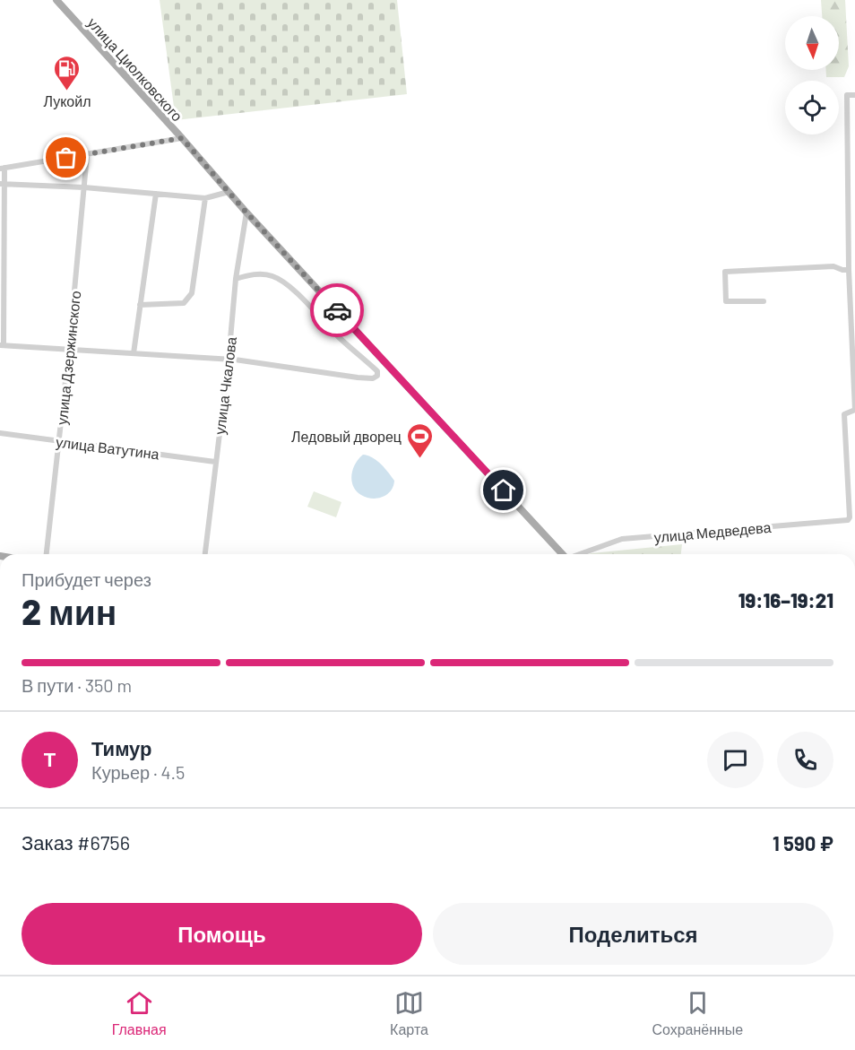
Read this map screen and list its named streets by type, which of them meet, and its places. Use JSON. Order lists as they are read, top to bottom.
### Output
{
  "streets": {
    "main road": ["улица Циолковского"],
    "street": [
      "улица Дзержинского",
      "улица Чкалова",
      "улица Ватутина",
      "улица Медведева"
    ]
  },
  "crossings": [
    ["улица Циолковского", "улица Чкалова"],
    ["улица Дзержинского", "улица Ватутина"],
    ["улица Чкалова", "улица Ватутина"]
  ],
  "places": {
    "fuel station": ["Лукойл"],
    "sports": ["Ледовый дворец"]
  },
  "north": "bottom",
  "page": {
    "heading": ["2 мин", "Прибудет через", "19:16–19:21"],
    "panel": [
      "Тимур",
      "Курьер · 4.5",
      "Заказ #6756",
      "1 590 ₽"
    ],
    "bar": "В пути · 350 m",
    "round": "Т",
    "buttons": ["Помощь", "Поделиться"],
    "tabs": ["Главная", "Карта", "Сохранённые"]
  }
}
